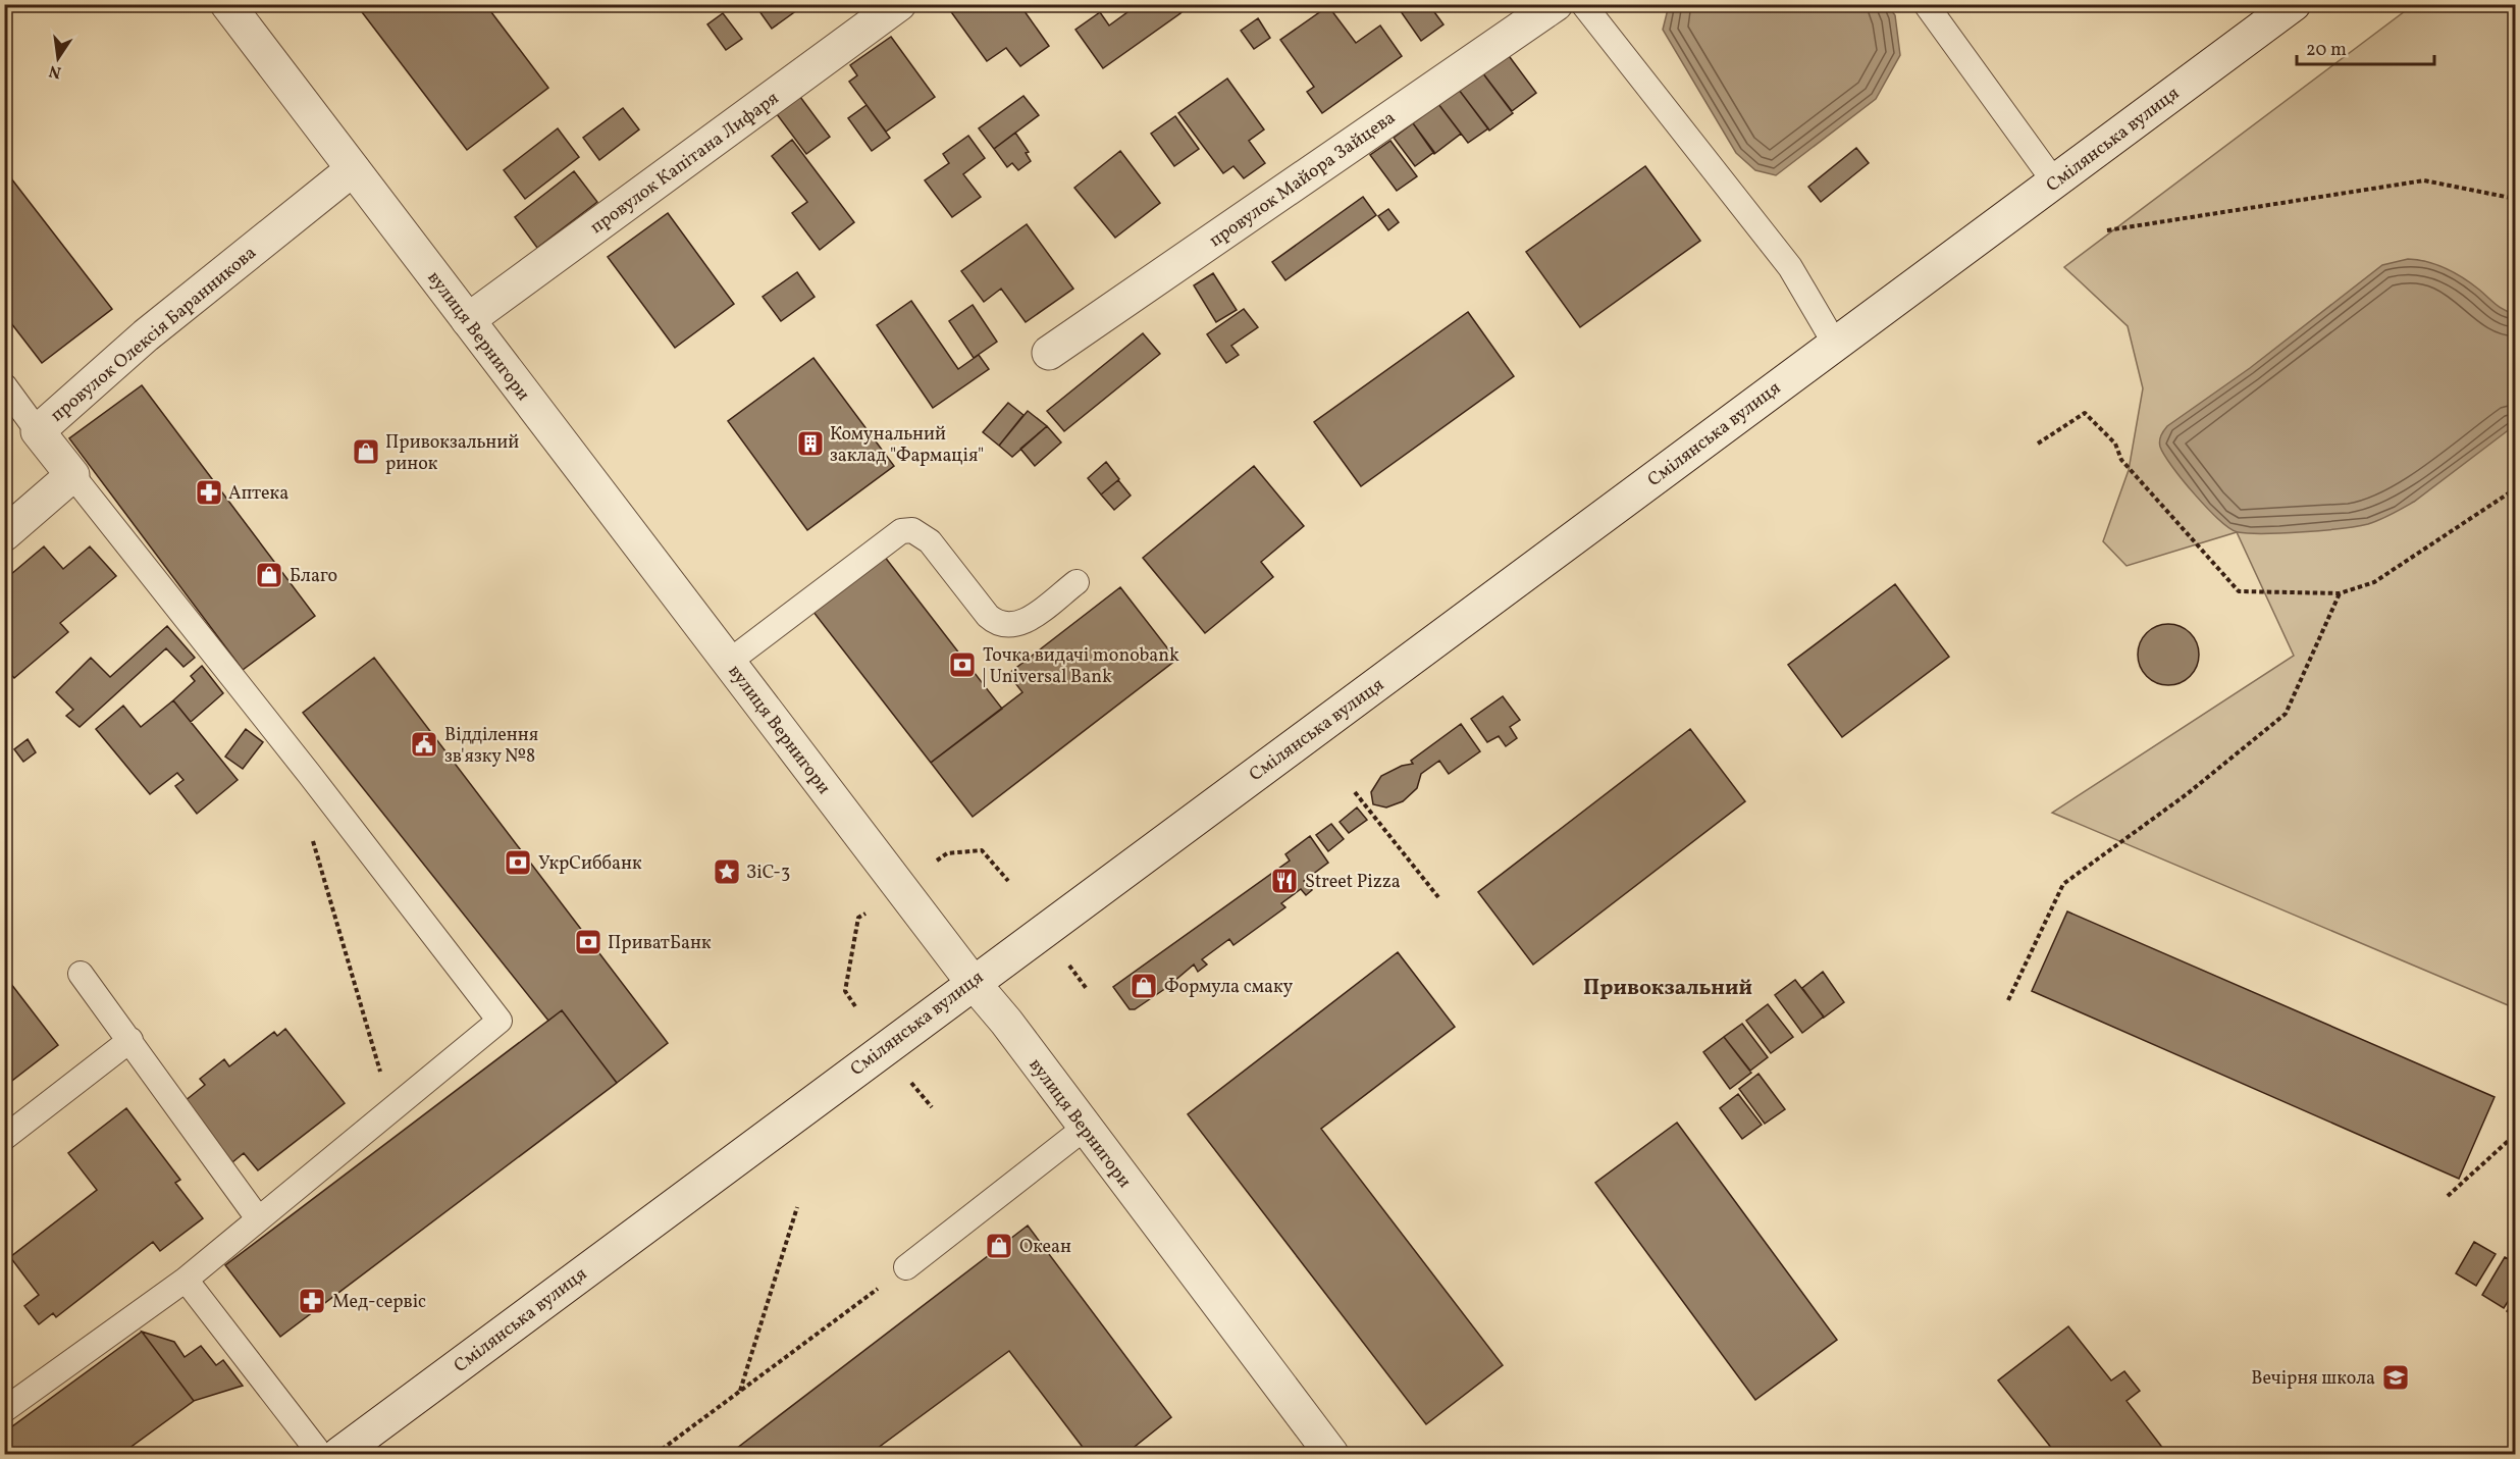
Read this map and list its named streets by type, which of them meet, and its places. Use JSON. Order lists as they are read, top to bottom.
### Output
{
  "streets": {
    "street": [
      "Смілянська вулиця",
      "провулок Капітана Лифаря",
      "провулок Майора Зайцева",
      "провулок Олексія Баранникова",
      "вулиця Вернигори"
    ]
  },
  "crossings": [
    ["Смілянська вулиця", "вулиця Вернигори"],
    ["провулок Капітана Лифаря", "вулиця Вернигори"],
    ["провулок Олексія Баранникова", "вулиця Вернигори"]
  ],
  "districts": ["Привокзальний"],
  "places": {
    "building": ["Комунальний заклад \"Фармація\""],
    "shop": [
      "Привокзальний ринок",
      "Благо",
      "Формула смаку",
      "Океан"
    ],
    "pharmacy": ["Аптека", "Мед-сервіс"],
    "bank": ["Точка видачі monobank | Universal Bank", "УкрСиббанк", "ПриватБанк"],
    "public building": ["Відділення зв'язку №8"],
    "place": ["ЗіС-3"],
    "restaurant": ["Street Pizza"],
    "school or university": ["Вечірня школа"]
  },
  "scale_bar": "20 m",
  "north": "bottom"
}
